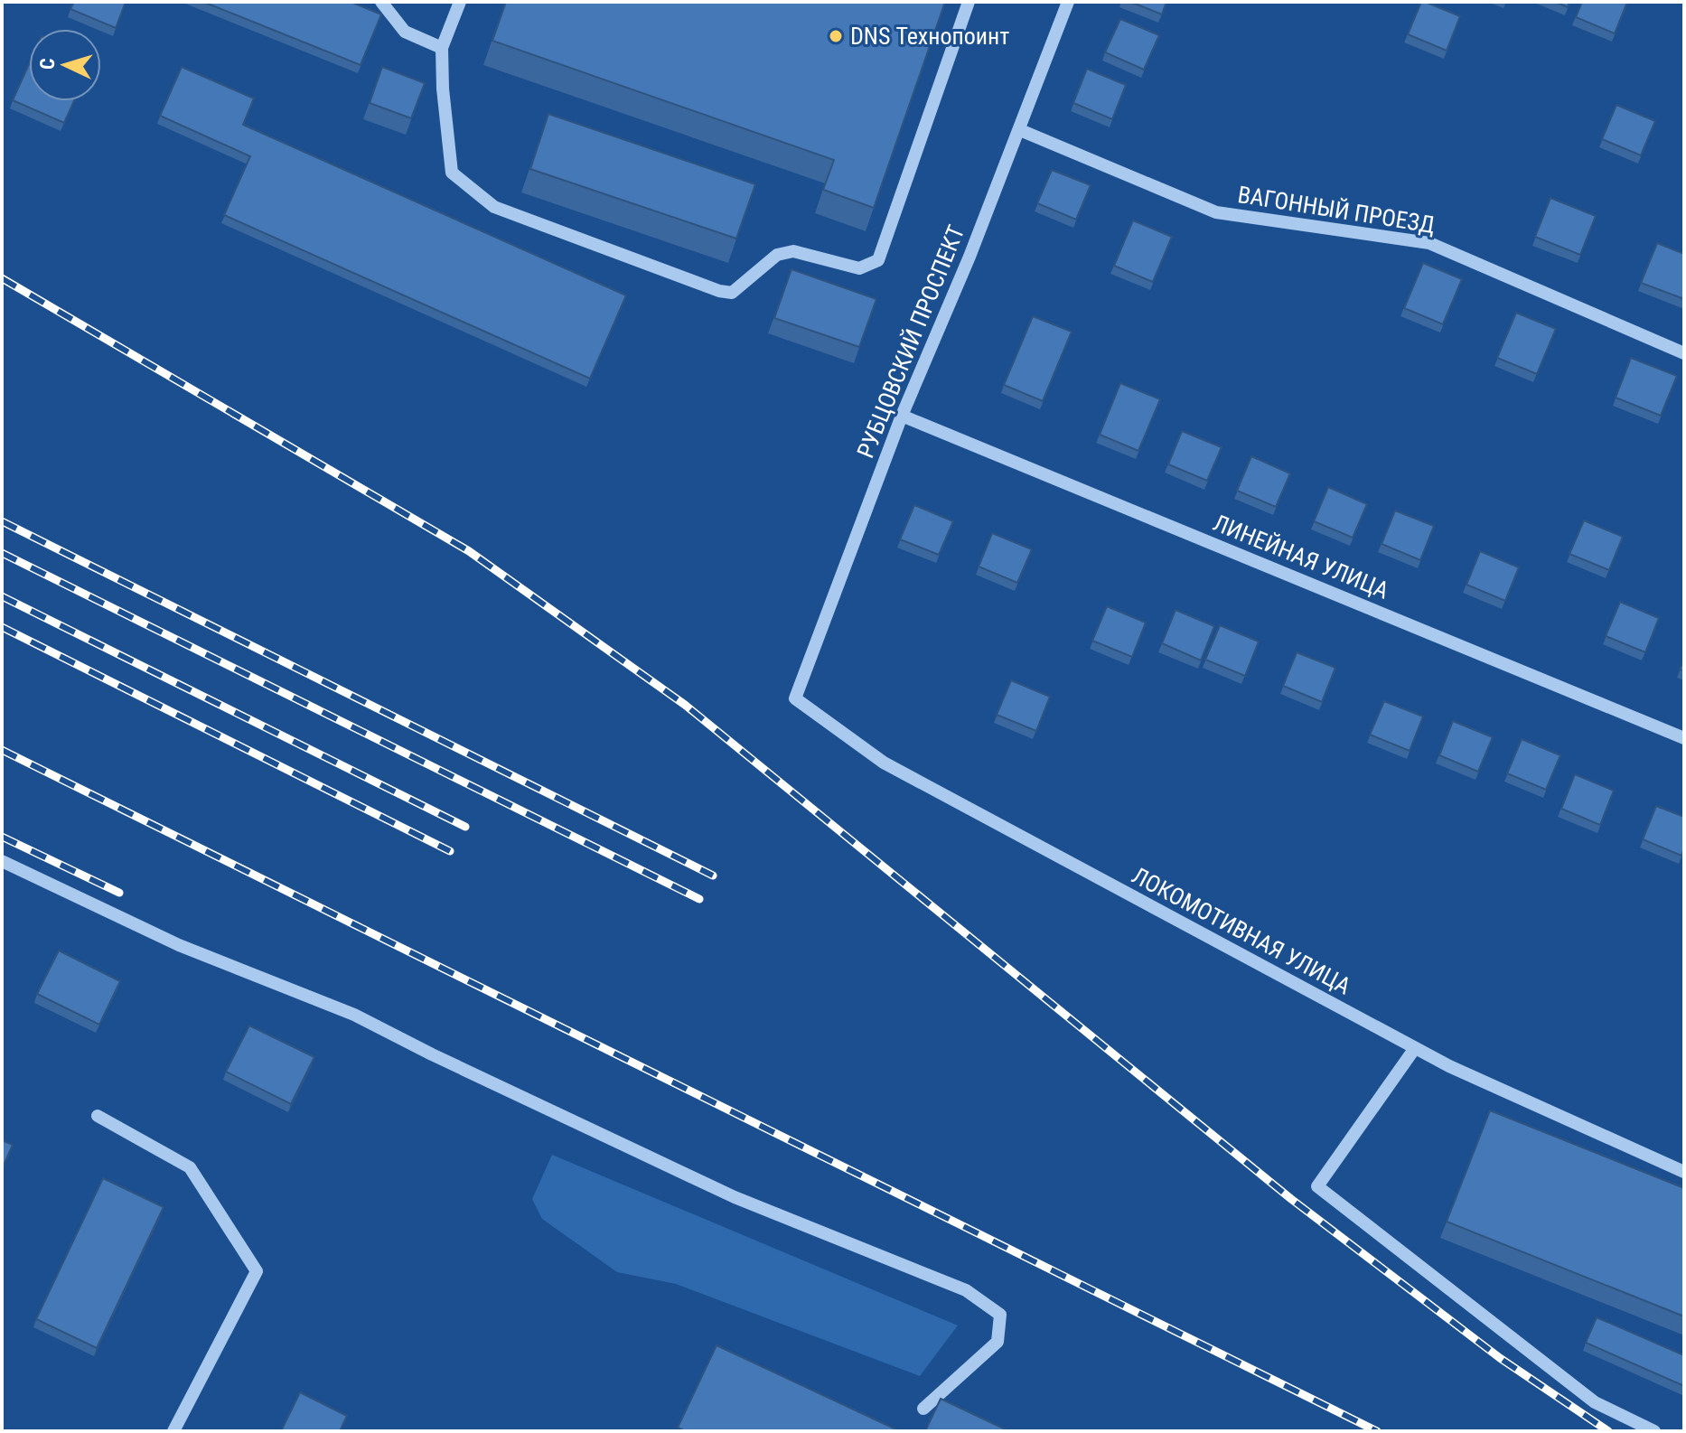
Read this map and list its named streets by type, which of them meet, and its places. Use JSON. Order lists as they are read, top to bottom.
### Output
{
  "streets": {
    "street": [
      "ВАГОННЫЙ ПРОЕЗД",
      "РУБЦОВСКИЙ ПРОСПЕКТ",
      "ЛИНЕЙНАЯ УЛИЦА",
      "ЛОКОМОТИВНАЯ УЛИЦА"
    ]
  },
  "crossings": [
    ["ВАГОННЫЙ ПРОЕЗД", "РУБЦОВСКИЙ ПРОСПЕКТ"],
    ["РУБЦОВСКИЙ ПРОСПЕКТ", "ЛИНЕЙНАЯ УЛИЦА"],
    ["РУБЦОВСКИЙ ПРОСПЕКТ", "ЛОКОМОТИВНАЯ УЛИЦА"]
  ],
  "places": ["DNS Технопоинт"],
  "north": "left"
}
